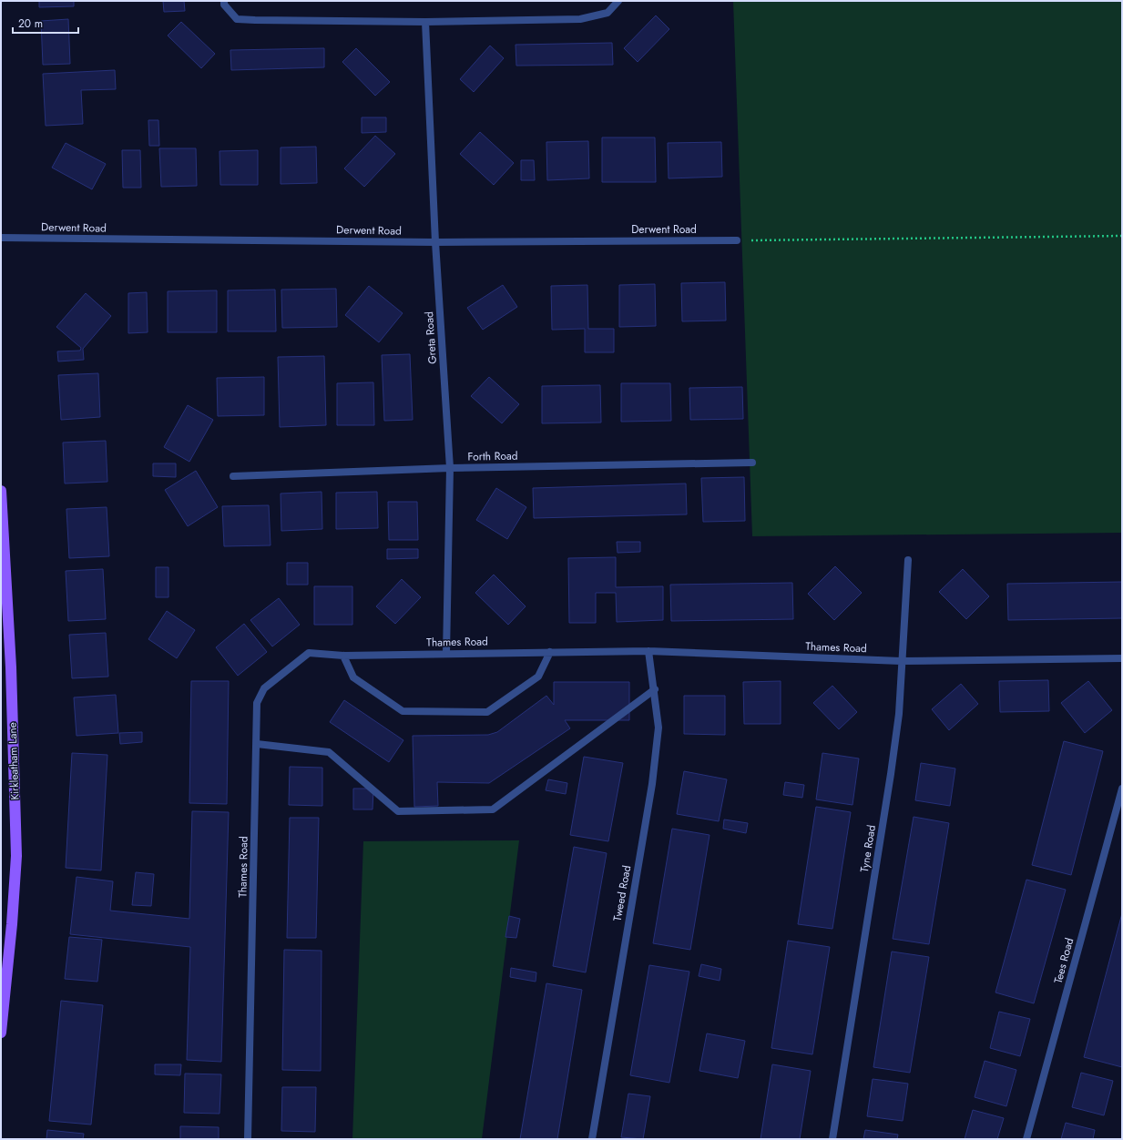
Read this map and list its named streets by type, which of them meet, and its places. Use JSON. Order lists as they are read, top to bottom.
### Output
{
  "streets": {
    "main road": ["Kirkleatham Lane"],
    "street": [
      "Derwent Road",
      "Greta Road",
      "Forth Road",
      "Thames Road",
      "Tyne Road",
      "Tweed Road",
      "Tees Road"
    ]
  },
  "crossings": [
    ["Derwent Road", "Greta Road"],
    ["Greta Road", "Forth Road"],
    ["Greta Road", "Thames Road"],
    ["Thames Road", "Tyne Road"],
    ["Thames Road", "Tweed Road"]
  ],
  "scale_bar": "20 m"
}
